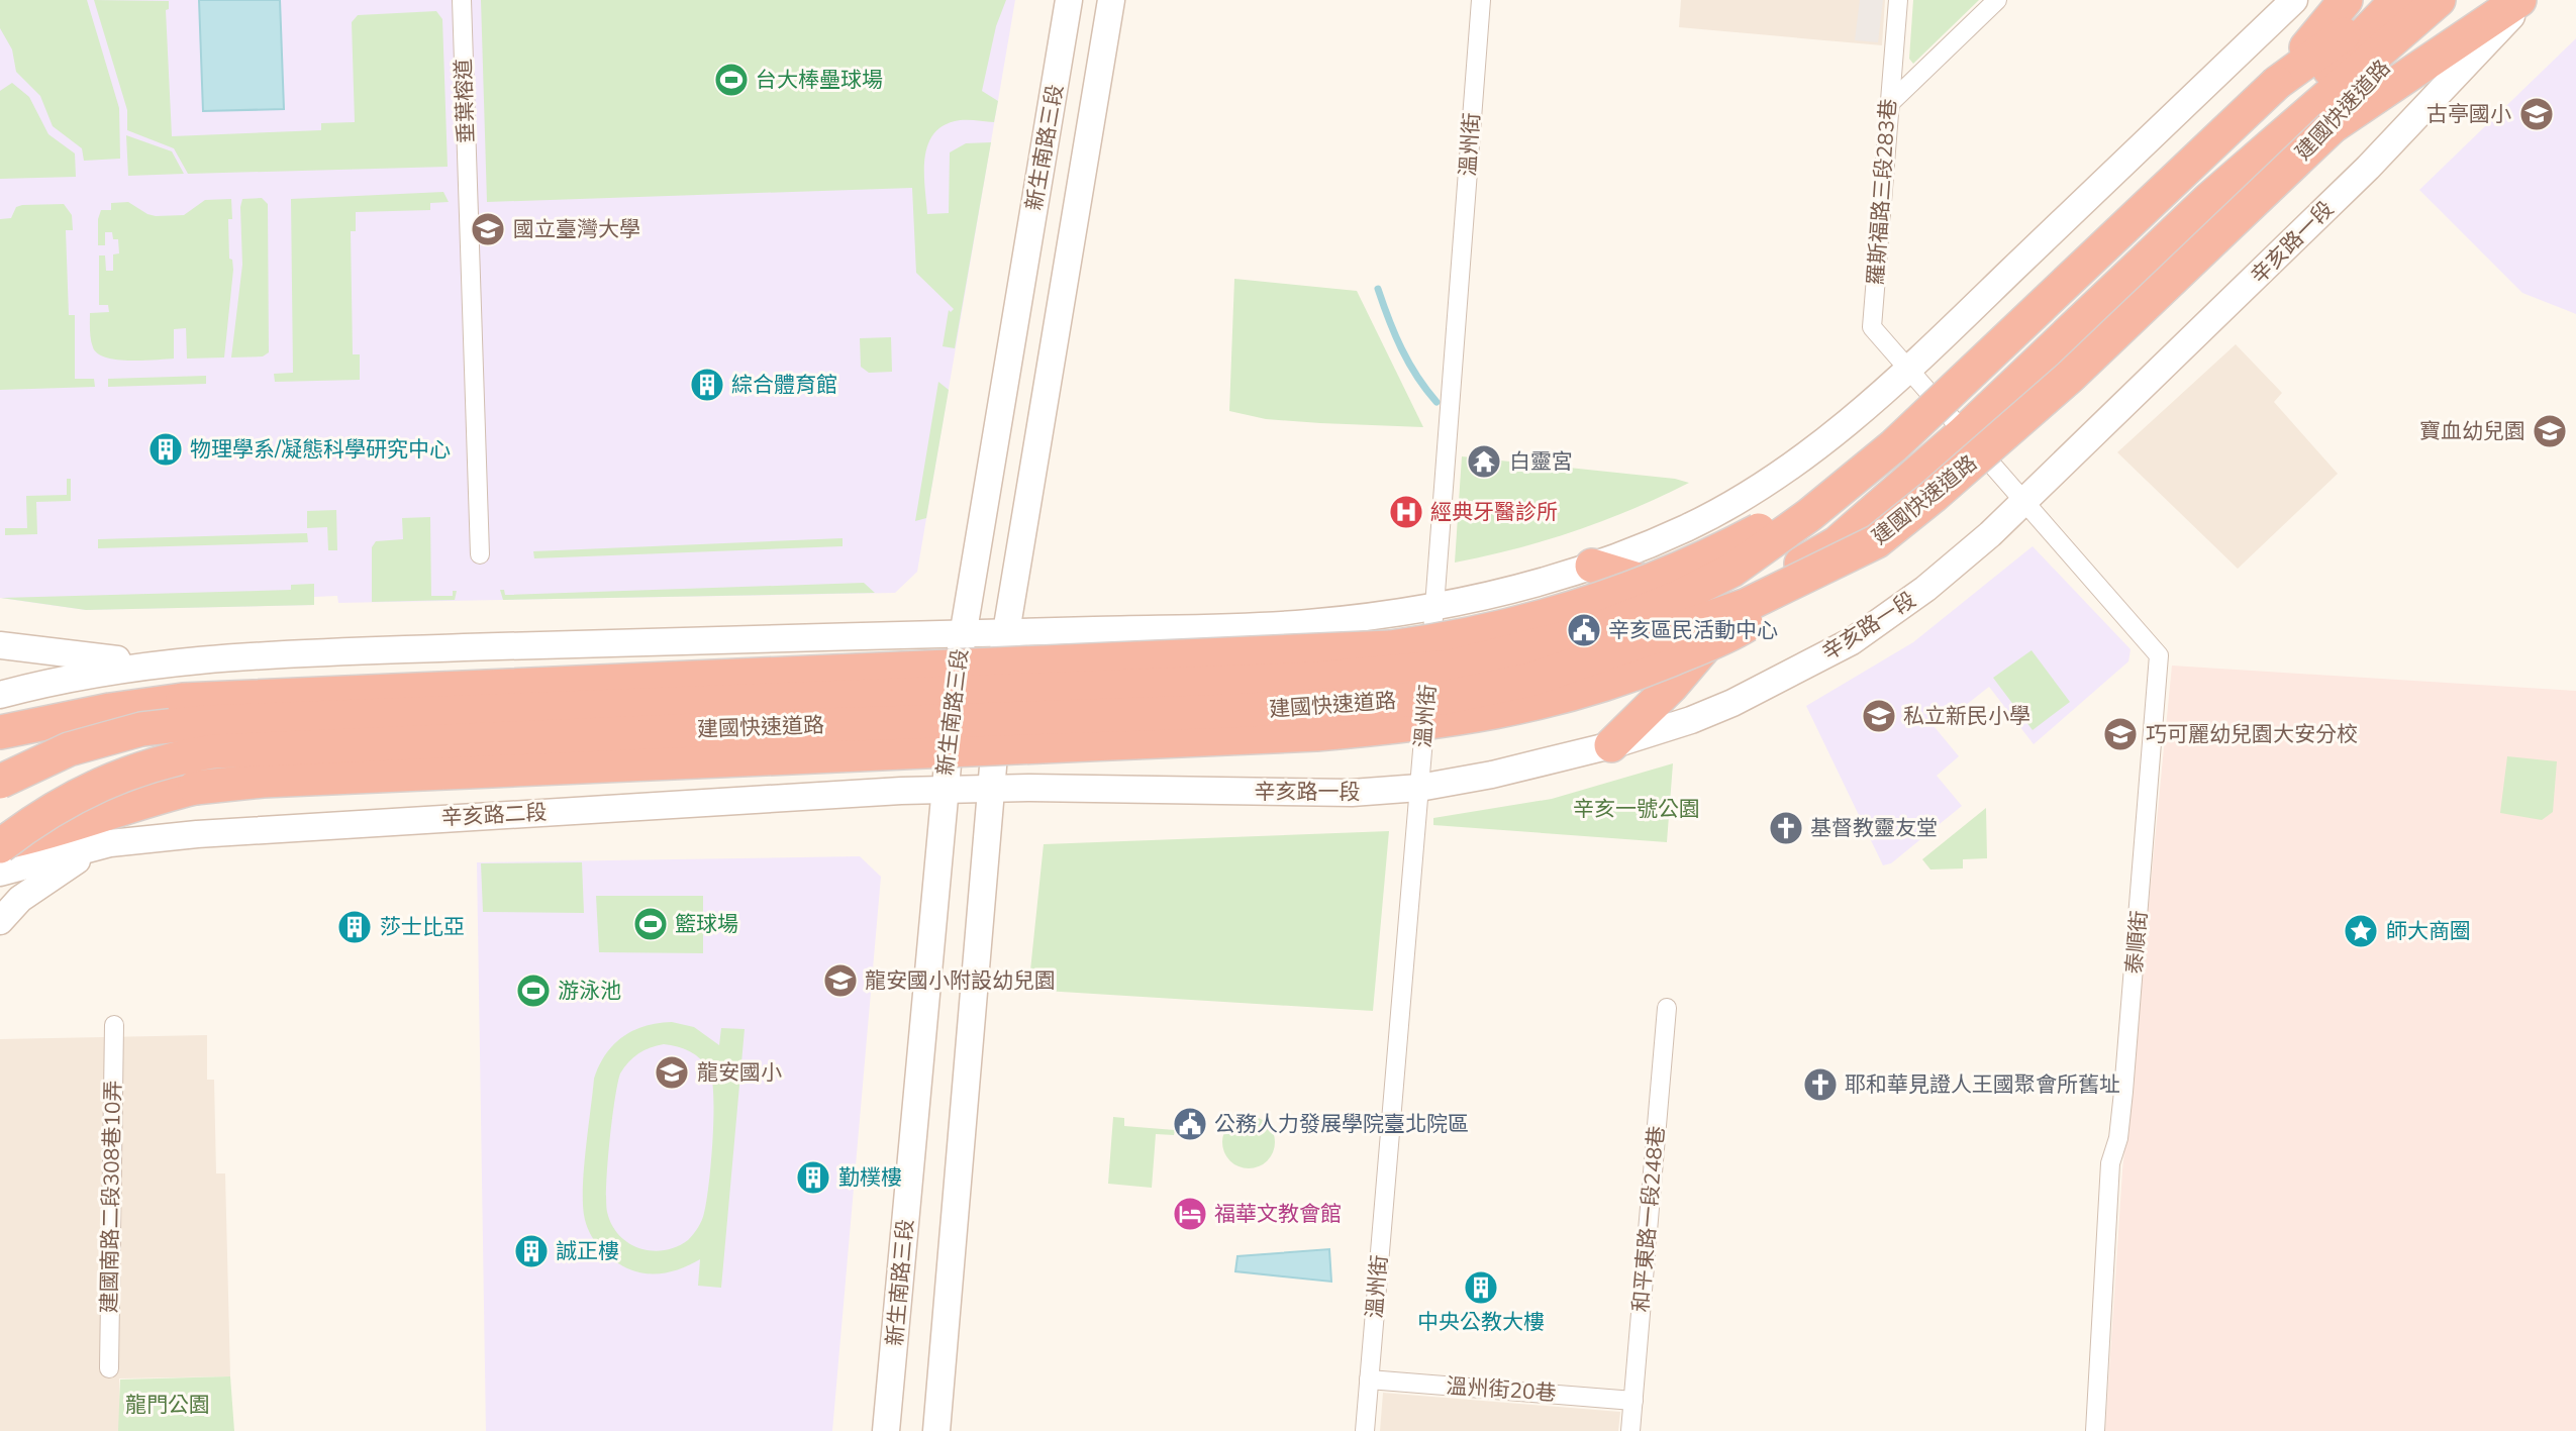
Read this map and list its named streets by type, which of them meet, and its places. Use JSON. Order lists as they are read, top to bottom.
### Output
{
  "streets": {
    "highway": ["建國快速道路"],
    "main road": ["新生南路三段", "辛亥路一段", "辛亥路二段"],
    "street": [
      "垂葉榕道",
      "溫州街",
      "羅斯福路三段283巷",
      "泰順街",
      "建國南路二段308巷10弄",
      "和平東路一段248巷",
      "溫州街20巷"
    ]
  },
  "crossings": [
    ["溫州街", "辛亥路一段"],
    ["溫州街", "溫州街20巷"],
    ["新生南路三段", "辛亥路一段"],
    ["新生南路三段", "辛亥路二段"],
    ["羅斯福路三段283巷", "泰順街"],
    ["辛亥路一段", "辛亥路二段"],
    ["辛亥路一段", "泰順街"],
    ["和平東路一段248巷", "溫州街20巷"]
  ],
  "parks": ["辛亥一號公園", "龍門公園"],
  "places": {
    "sports": ["台大棒壘球場", "籃球場", "游泳池"],
    "school or university": [
      "古亭國小",
      "國立臺灣大學",
      "寶血幼兒園",
      "私立新民小學",
      "巧可麗幼兒園大安分校",
      "龍安國小附設幼兒園",
      "龍安國小"
    ],
    "building": [
      "綜合體育館",
      "物理學系/凝態科學研究中心",
      "莎士比亞",
      "勤樸樓",
      "誠正樓",
      "中央公教大樓"
    ],
    "temple": ["白靈宮"],
    "hospital": ["經典牙醫診所"],
    "public building": ["辛亥區民活動中心", "公務人力發展學院臺北院區"],
    "church": ["基督教靈友堂", "耶和華見證人王國聚會所舊址"],
    "place": ["師大商圈"],
    "hotel": ["福華文教會館"]
  }
}
